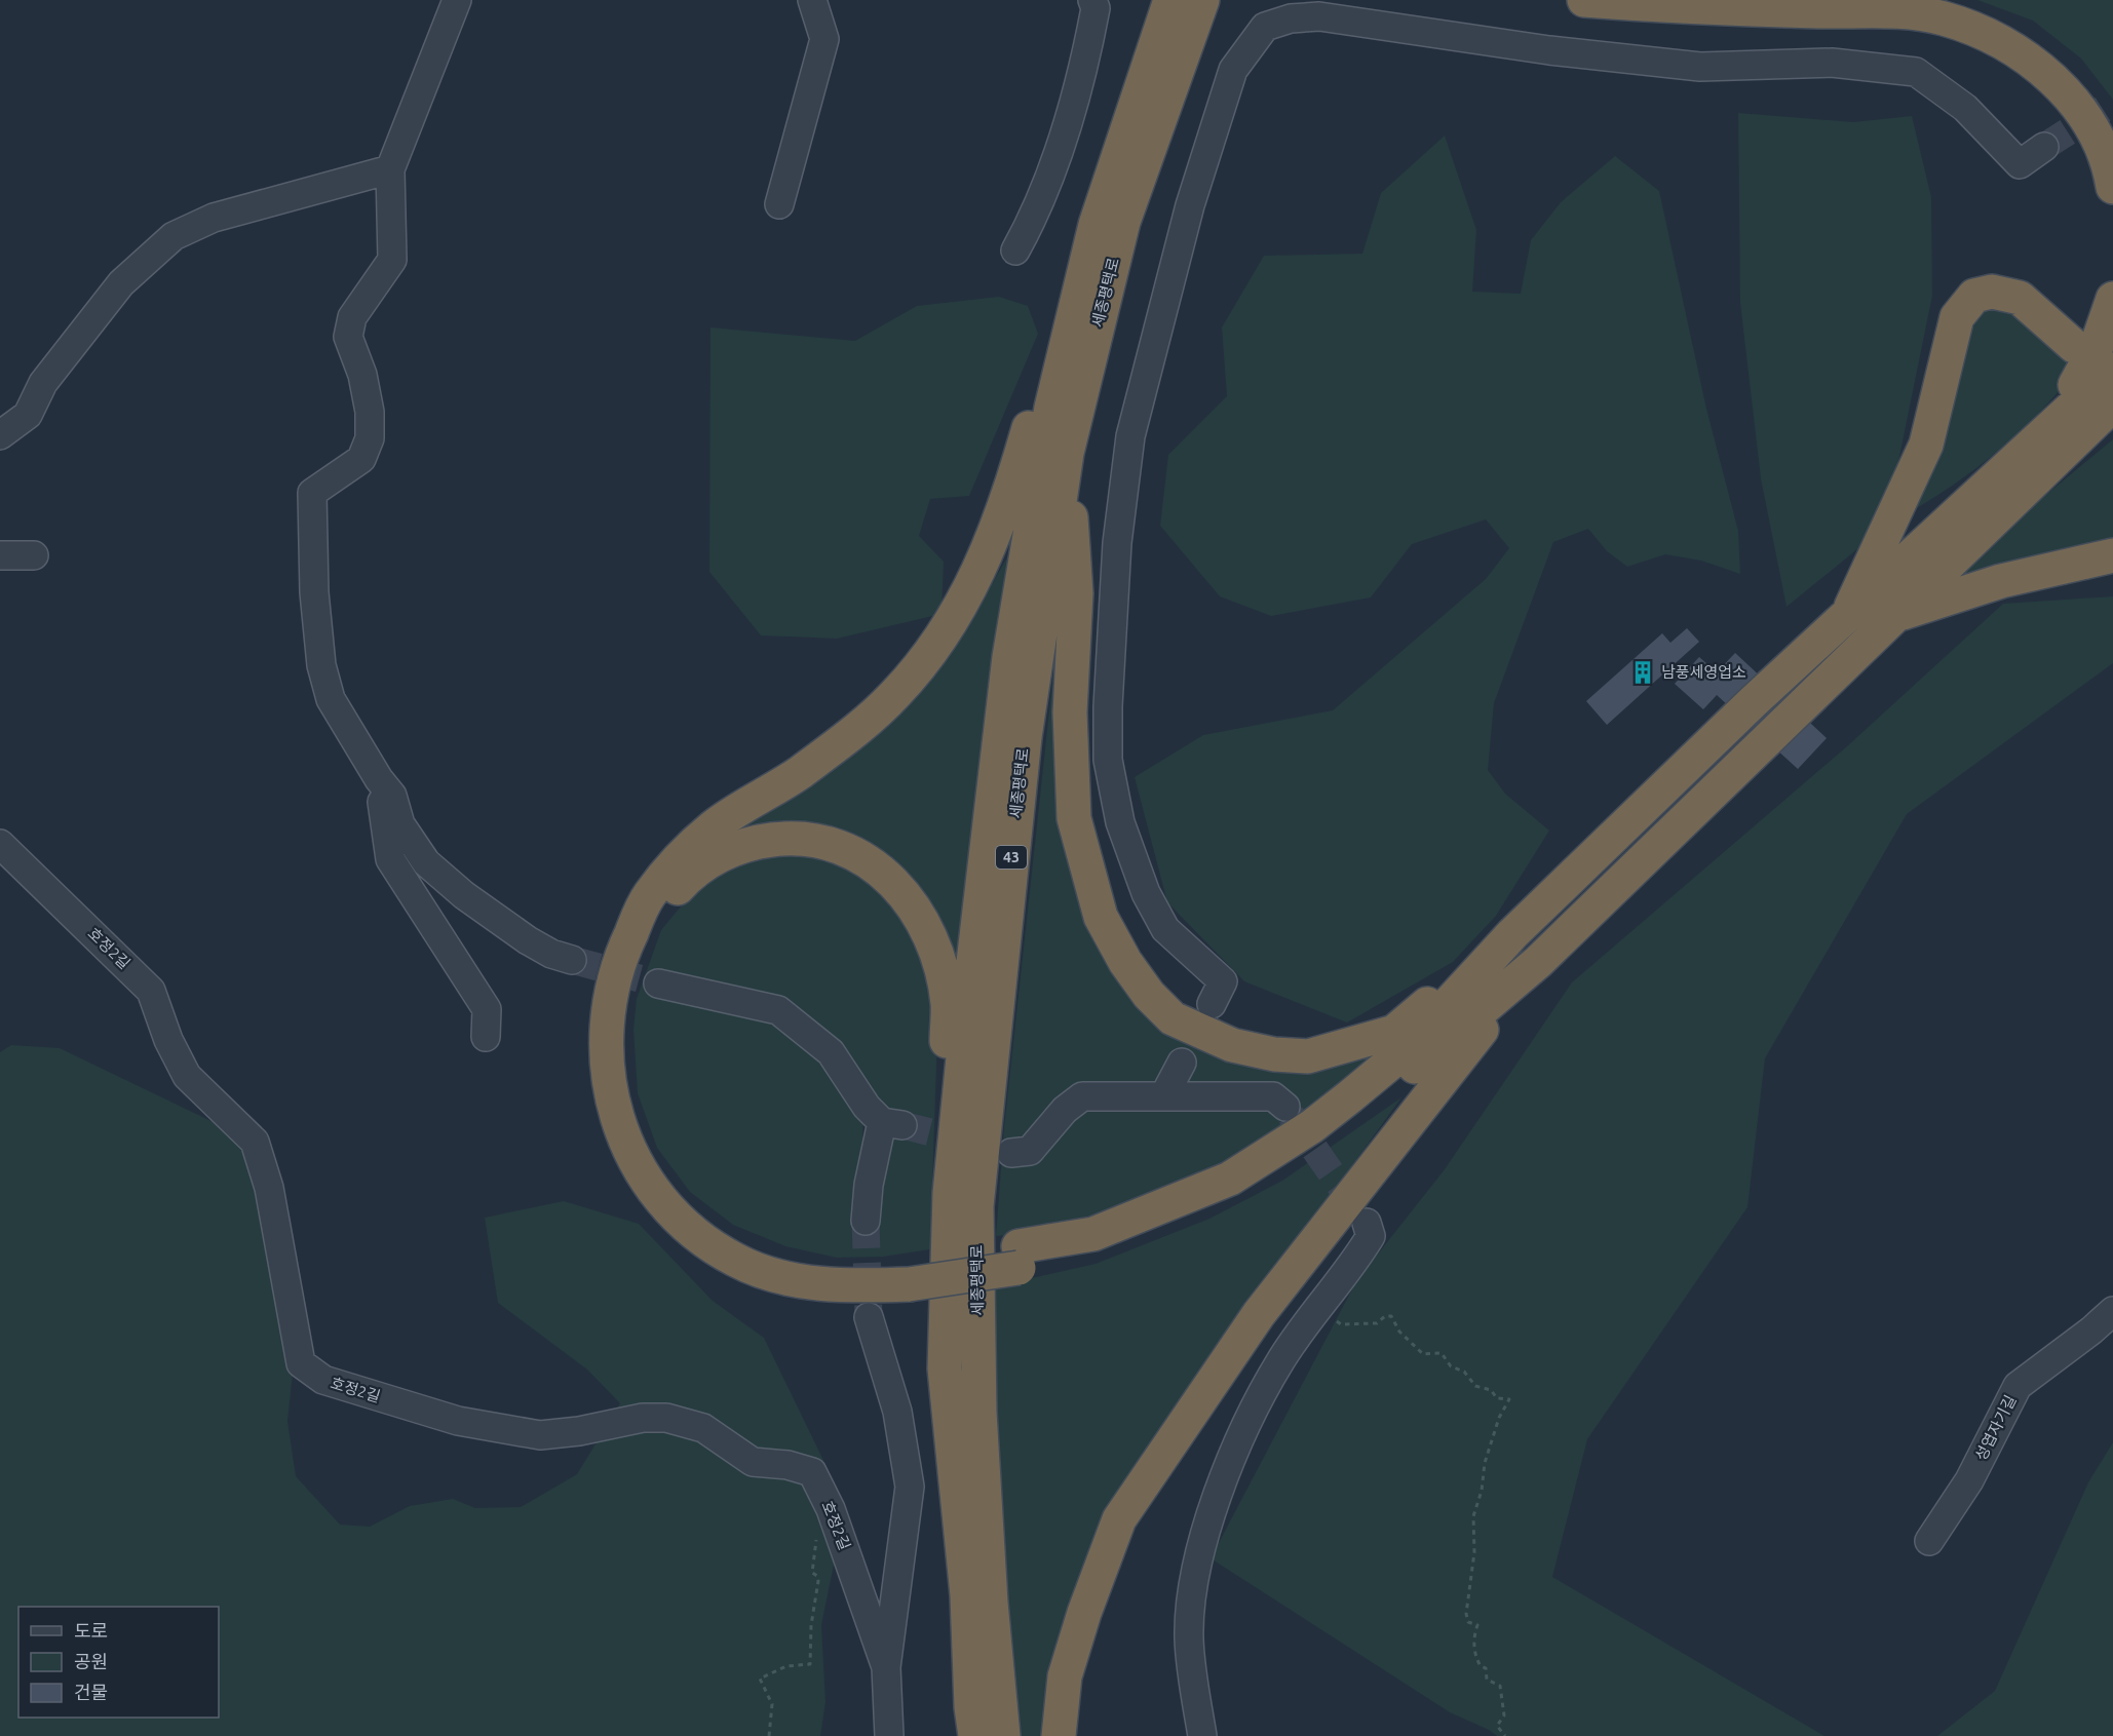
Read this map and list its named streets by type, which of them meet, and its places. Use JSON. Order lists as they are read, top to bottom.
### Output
{
  "streets": {
    "highway": ["세종평택로", "43"],
    "street": ["호정2길", "성엽자기길"]
  },
  "places": {
    "building": ["남풍세영업소"]
  },
  "legend": ["도로", "공원", "건물"]
}
